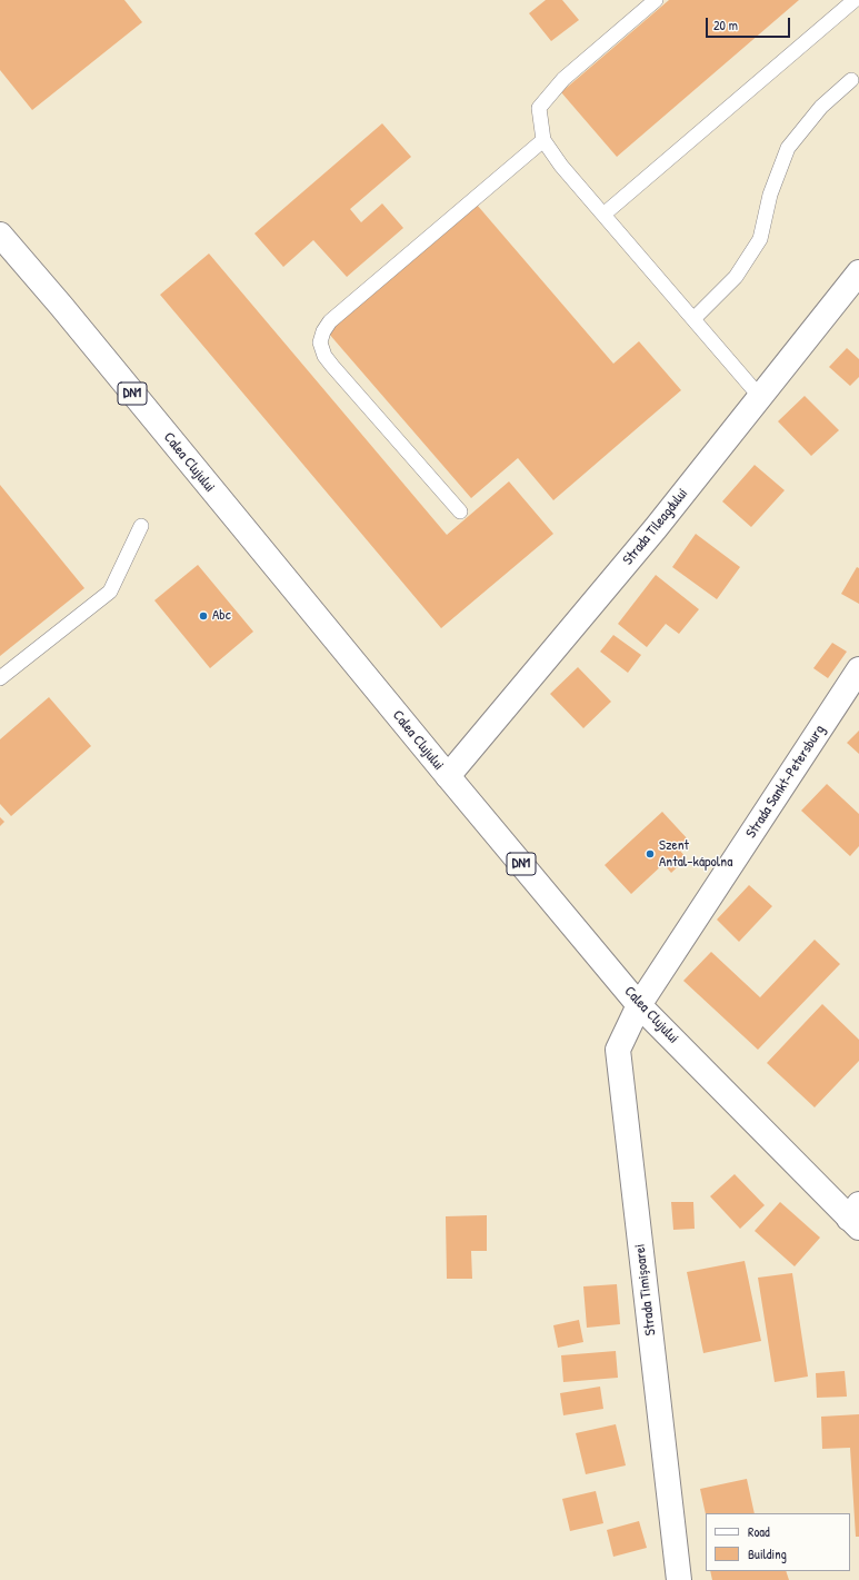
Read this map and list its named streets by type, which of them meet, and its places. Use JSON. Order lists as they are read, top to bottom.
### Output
{
  "streets": {
    "street": [
      "DN1",
      "Calea Clujului",
      "Strada Tileagdului",
      "Strada Sankt-Petersburg",
      "Strada Timișoarei"
    ]
  },
  "crossings": [
    ["Calea Clujului", "Strada Tileagdului"],
    ["Calea Clujului", "Strada Sankt-Petersburg"],
    ["Calea Clujului", "Strada Timișoarei"],
    ["Strada Sankt-Petersburg", "Strada Timișoarei"]
  ],
  "places": ["Abc", "Szent Antal-kápolna"],
  "legend": ["Road", "Building"],
  "scale_bar": "20 m"
}
